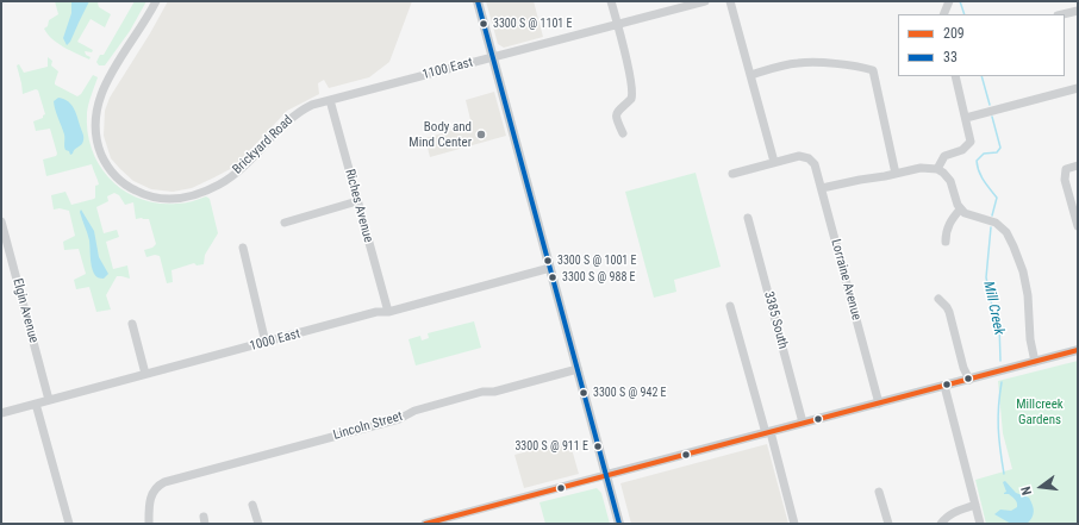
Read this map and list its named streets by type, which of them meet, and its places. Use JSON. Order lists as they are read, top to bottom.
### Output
{
  "streets": {
    "street": [
      "1100 East",
      "Brickyard Road",
      "Riches Avenue",
      "Lorraine Avenue",
      "Elgin Avenue",
      "3385 South",
      "1000 East",
      "Lincoln Street"
    ]
  },
  "crossings": [
    ["1100 East", "Brickyard Road"],
    ["1100 East", "Riches Avenue"],
    ["Brickyard Road", "Riches Avenue"],
    ["Riches Avenue", "1000 East"],
    ["Elgin Avenue", "1000 East"]
  ],
  "water": ["Mill Creek"],
  "parks": ["Millcreek Gardens"],
  "places": [
    "3300 S @ 1101 E",
    "Body and Mind Center",
    "3300 S @ 1001 E",
    "3300 S @ 988 E",
    "3300 S @ 942 E",
    "3300 S @ 911 E"
  ],
  "lines": ["transit line 33", "transit line 209"],
  "legend": ["209", "33"],
  "north": "left"
}
